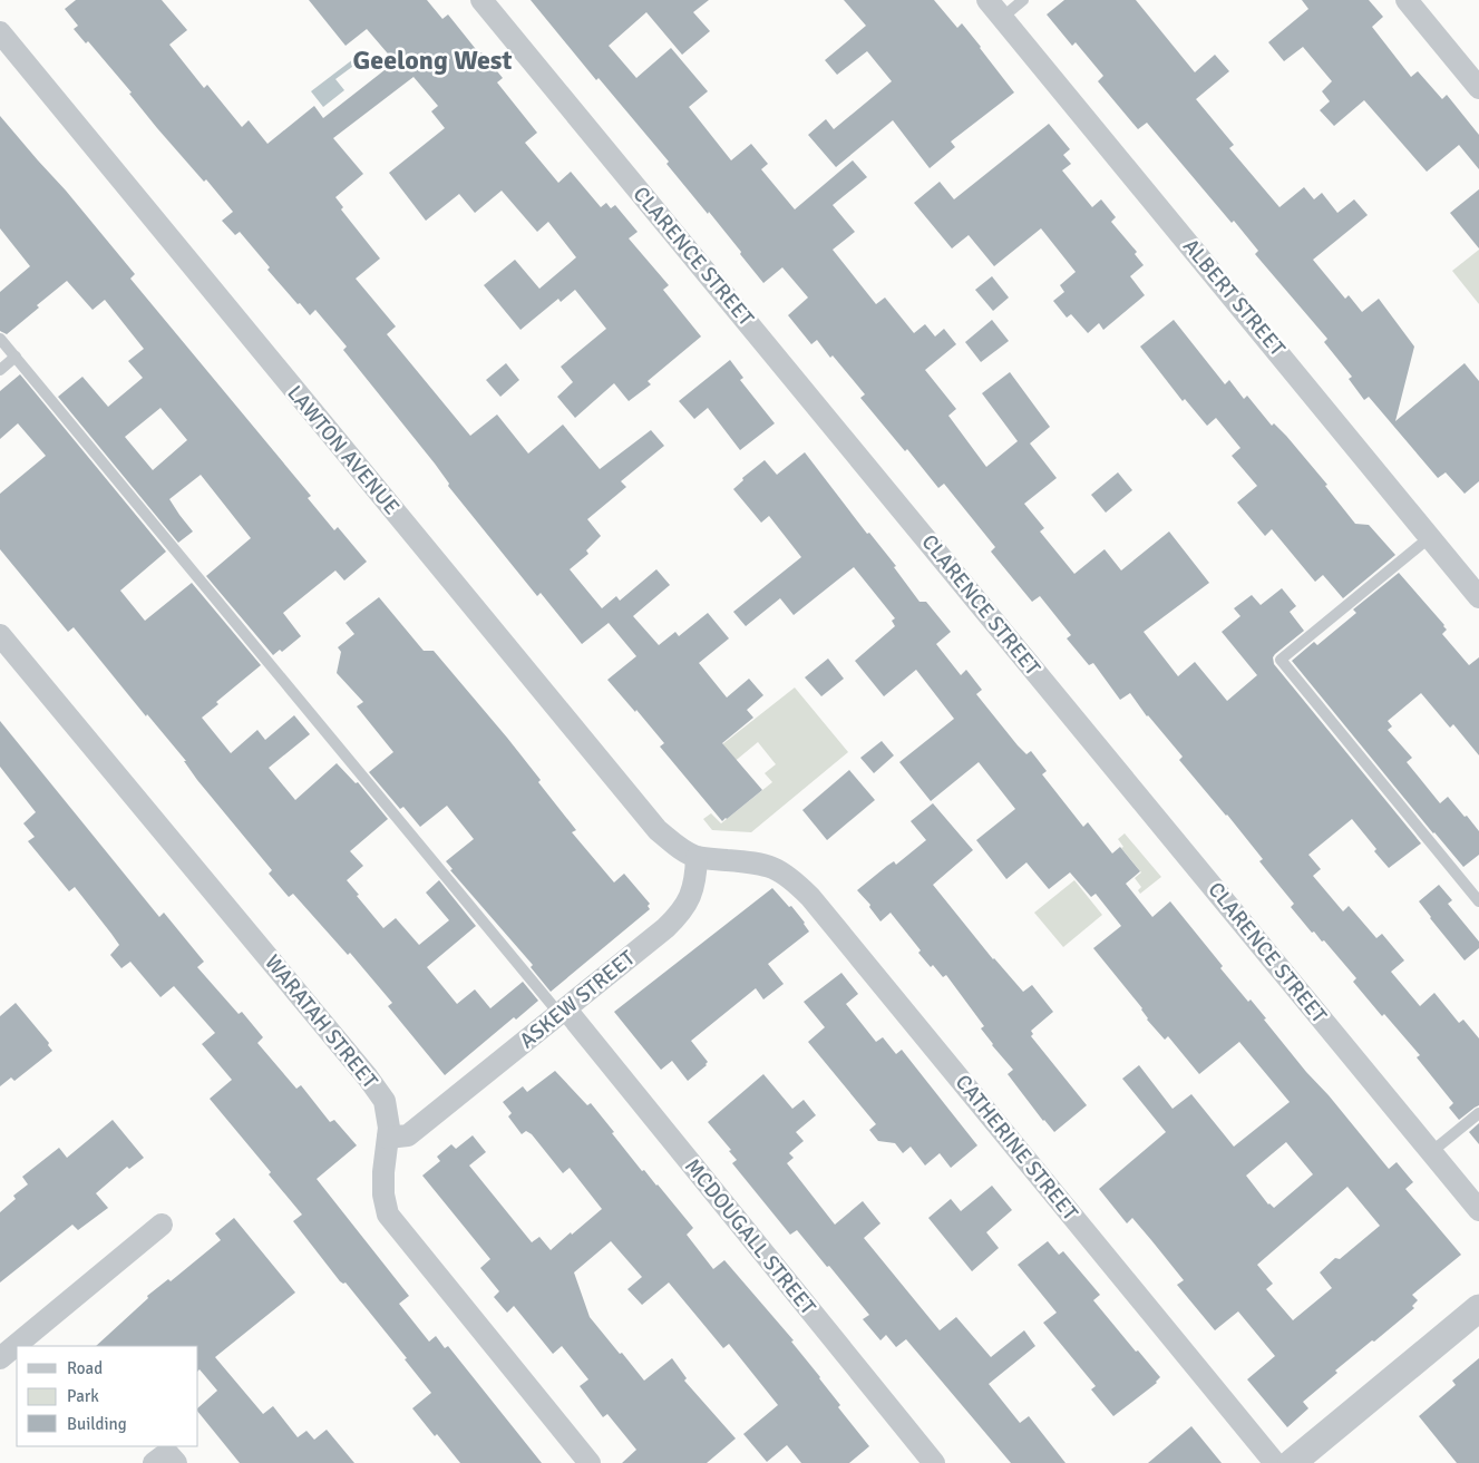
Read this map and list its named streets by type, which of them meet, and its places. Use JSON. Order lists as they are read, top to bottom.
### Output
{
  "streets": {
    "street": [
      "CLARENCE STREET",
      "ALBERT STREET",
      "LAWTON AVENUE",
      "ASKEW STREET",
      "WARATAH STREET",
      "CATHERINE STREET",
      "MCDOUGALL STREET"
    ]
  },
  "crossings": [
    ["LAWTON AVENUE", "ASKEW STREET"],
    ["LAWTON AVENUE", "CATHERINE STREET"],
    ["ASKEW STREET", "WARATAH STREET"],
    ["ASKEW STREET", "CATHERINE STREET"],
    ["ASKEW STREET", "MCDOUGALL STREET"]
  ],
  "districts": ["Geelong West"],
  "legend": ["Road", "Park", "Building"]
}
